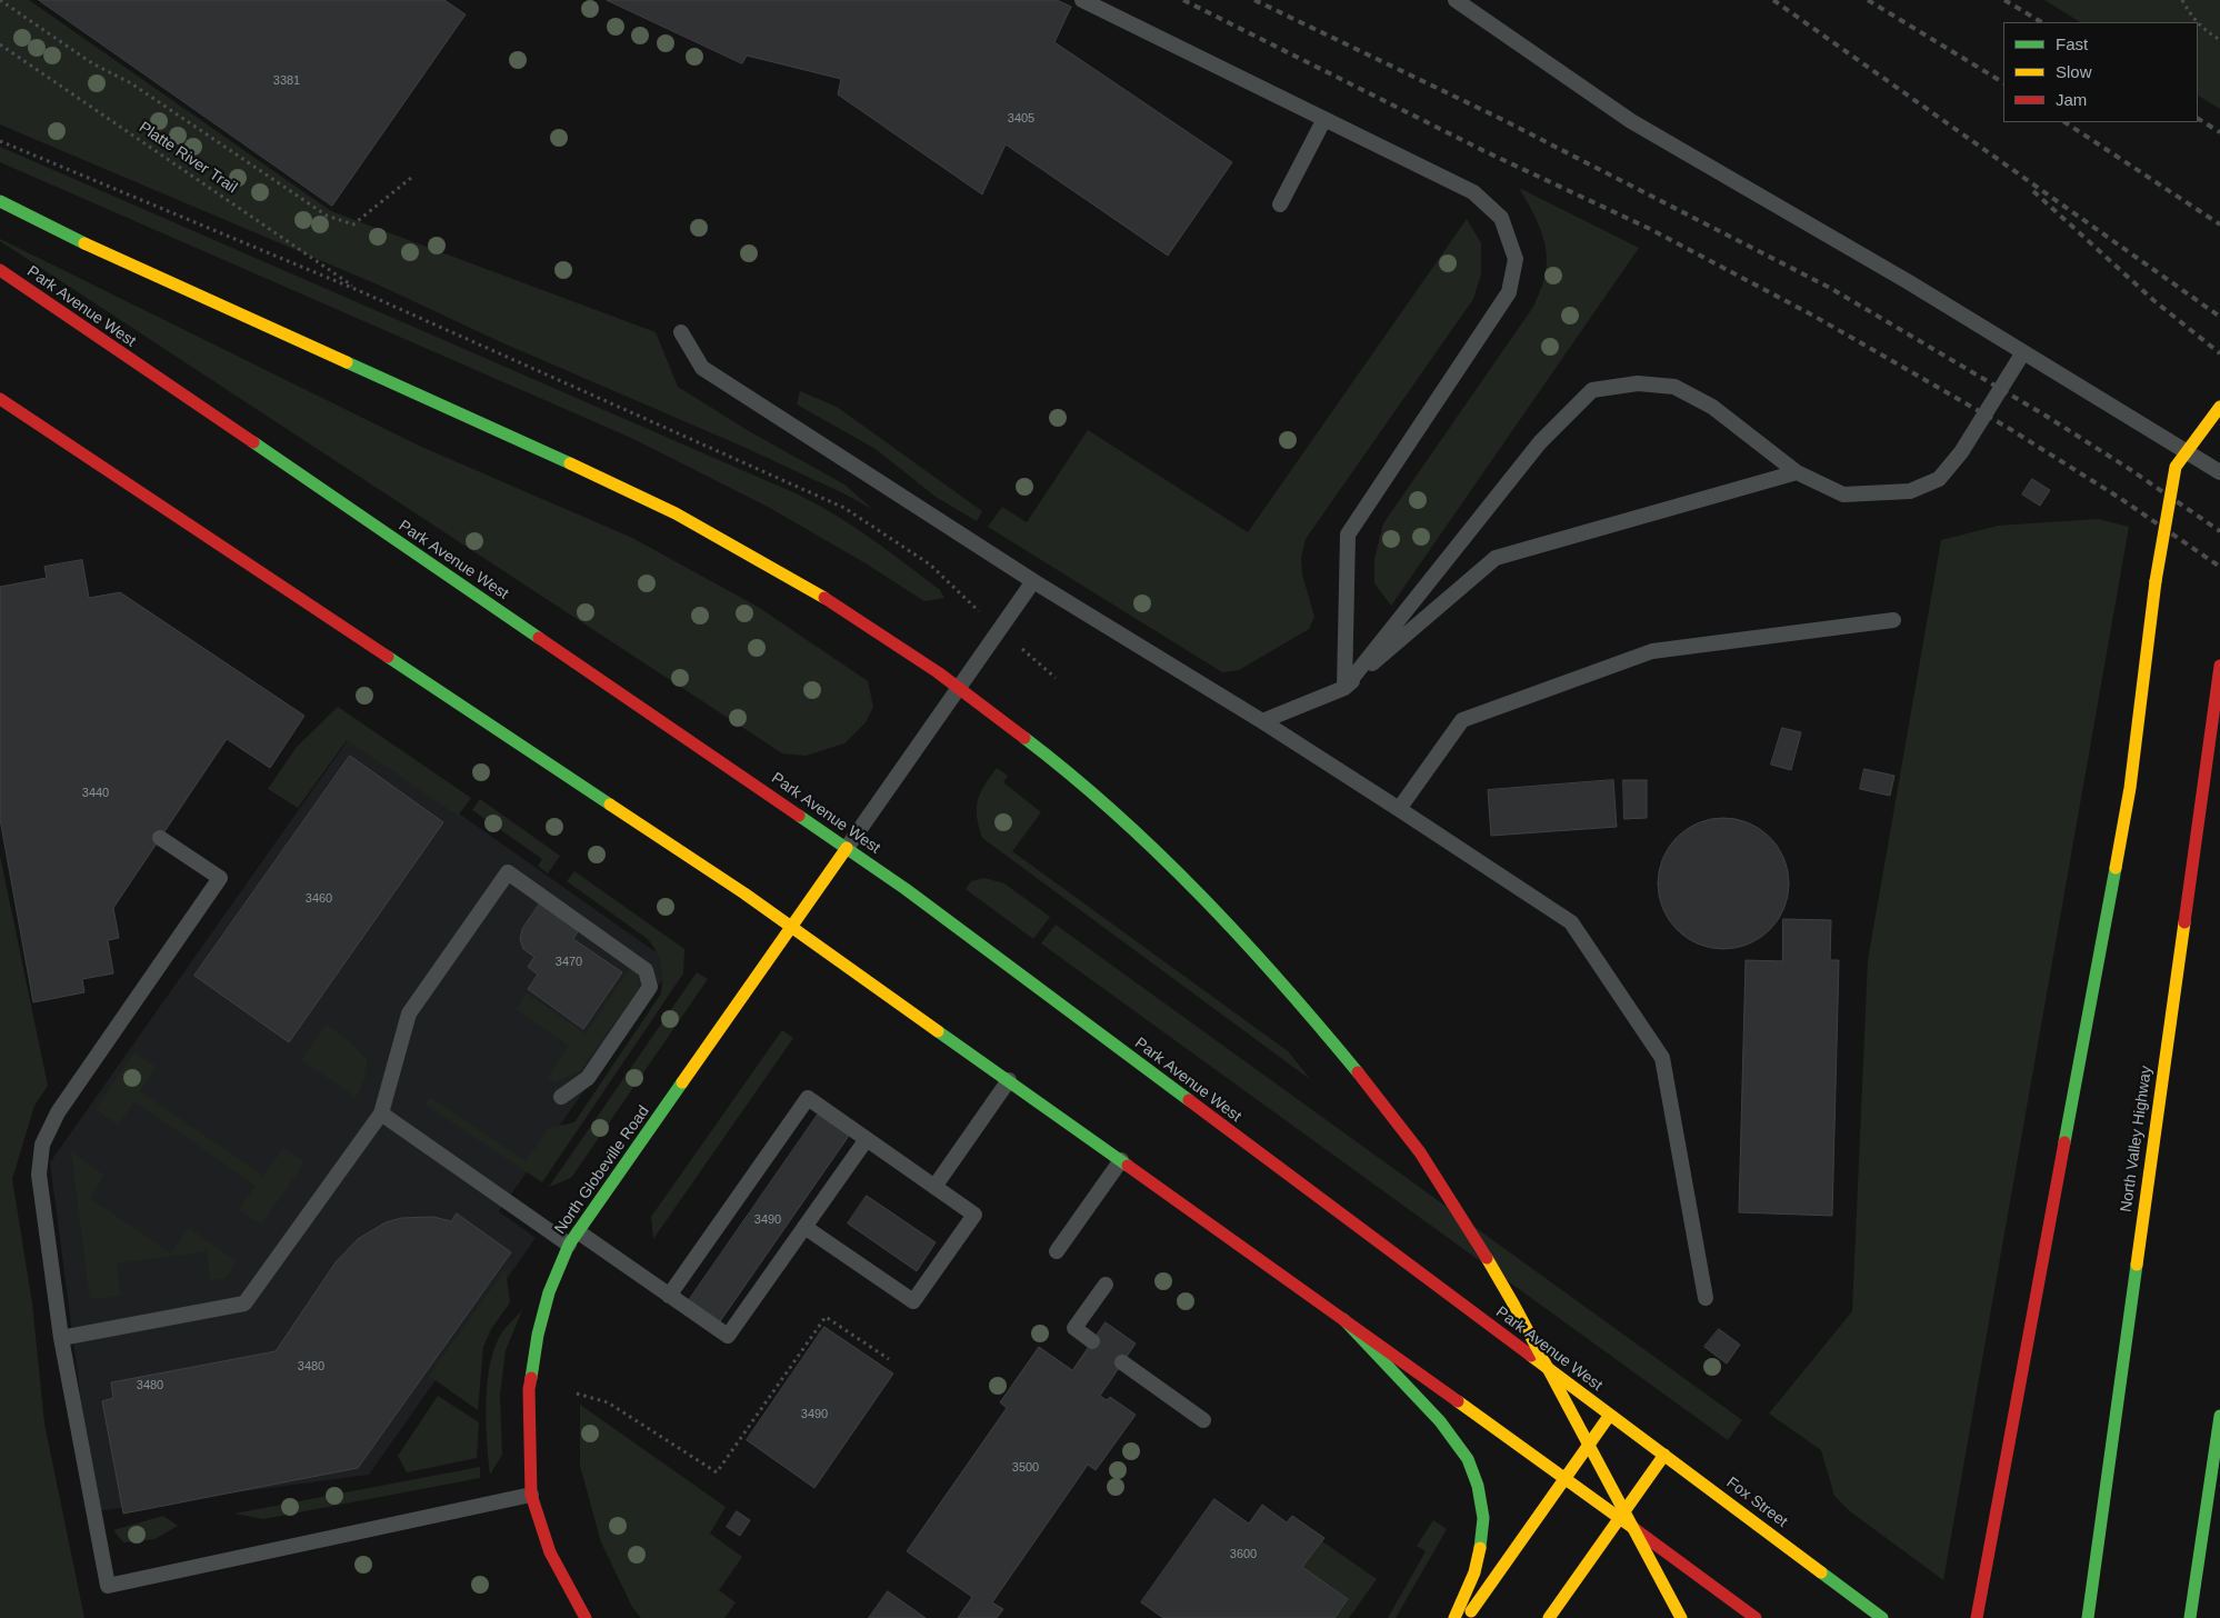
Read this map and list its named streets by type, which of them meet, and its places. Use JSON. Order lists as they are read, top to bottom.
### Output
{
  "streets": {
    "main road": [
      "Park Avenue West",
      "North Valley Highway",
      "North Globeville Road",
      "Fox Street"
    ],
    "path": ["Platte River Trail"]
  },
  "crossings": [
    ["Park Avenue West", "North Globeville Road"],
    ["Park Avenue West", "Fox Street"]
  ],
  "house_numbers": [
    "3381",
    "3405",
    "3440",
    "3460",
    "3470",
    "3490",
    "3480",
    "3480",
    "3490",
    "3500",
    "3600"
  ],
  "legend": ["Fast", "Slow", "Jam"]
}
